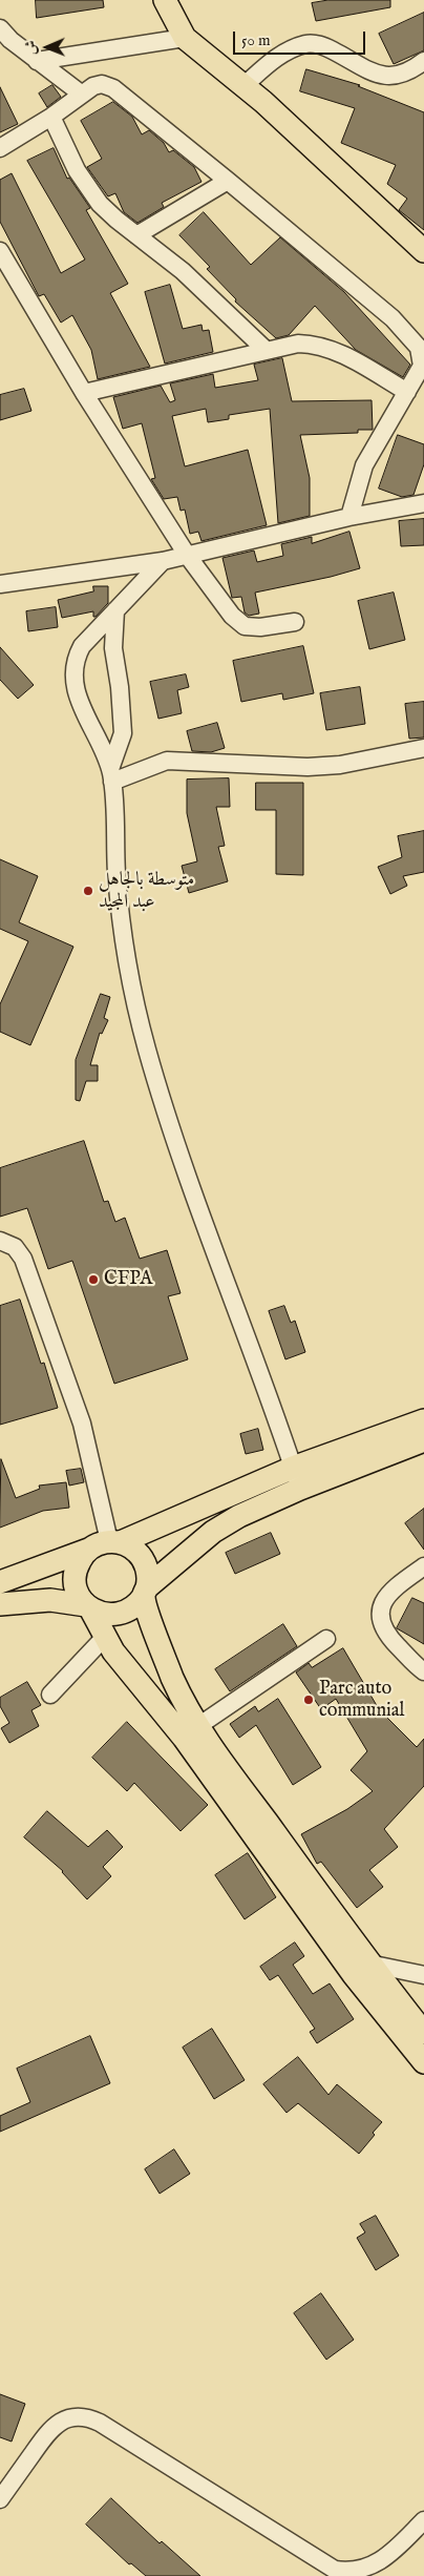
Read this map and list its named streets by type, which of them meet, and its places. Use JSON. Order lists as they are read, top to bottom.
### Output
{
  "places": ["متوسطة بالجاهل عبد المجيد", "CFPA", "Parc auto communial"],
  "scale_bar": "50 m",
  "north": "left"
}
